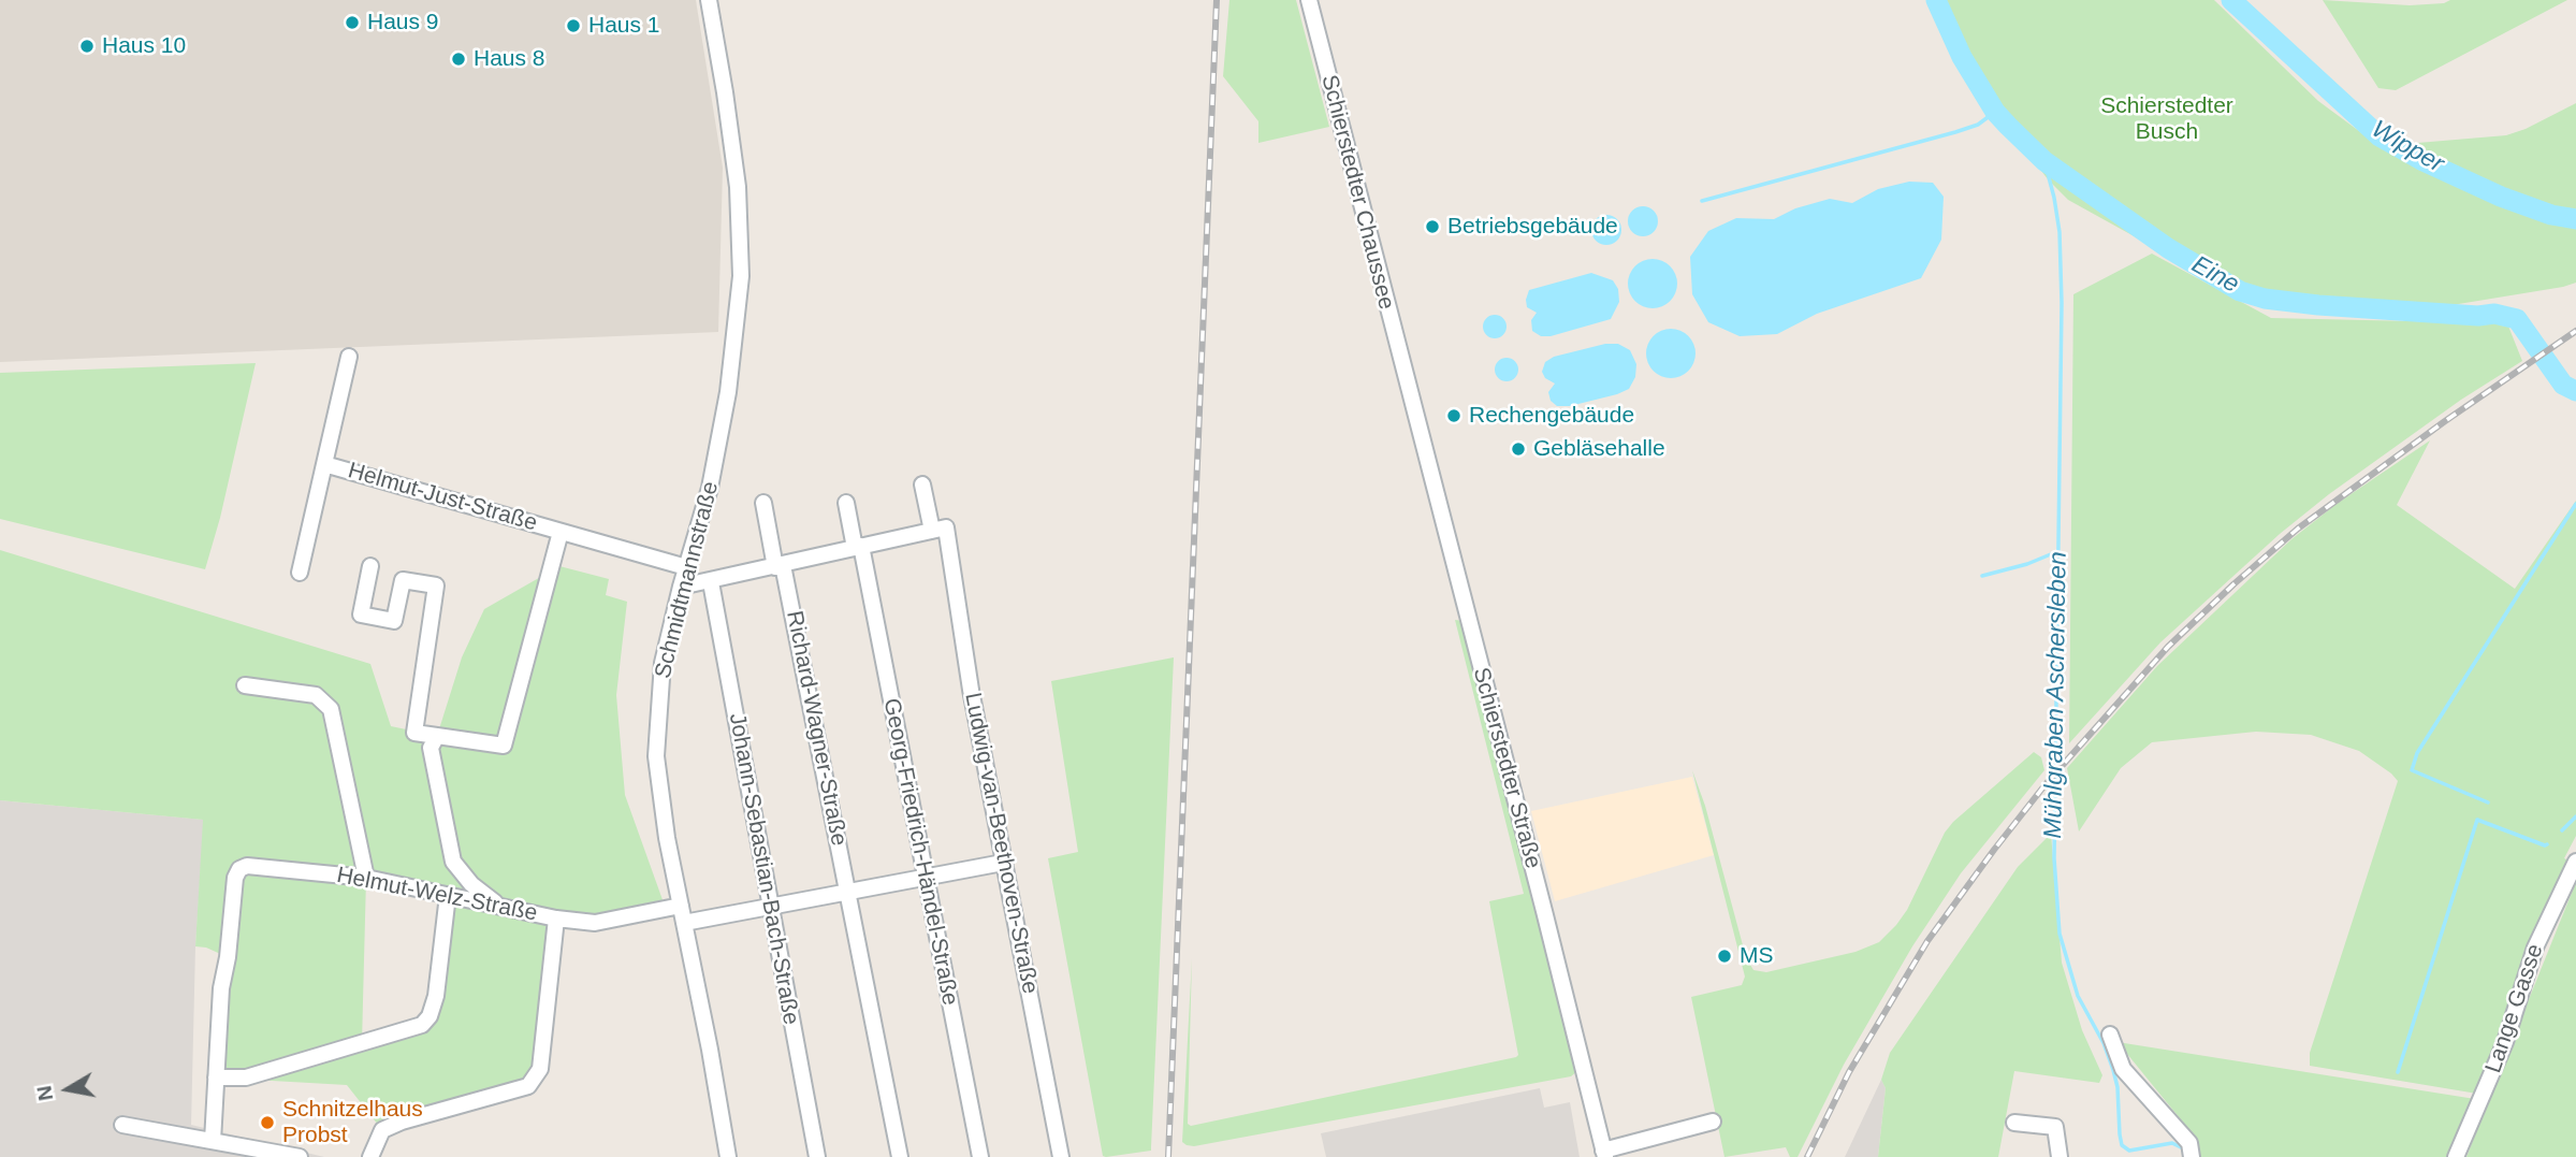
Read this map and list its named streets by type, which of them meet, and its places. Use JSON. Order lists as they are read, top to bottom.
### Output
{
  "streets": {
    "street": [
      "Schierstedter Chaussee",
      "Helmut-Just-Straße",
      "Schmidtmannstraße",
      "Richard-Wagner-Straße",
      "Schierstedter Straße",
      "Ludwig-van-Beethoven-Straße",
      "Georg-Friedrich-Händel-Straße",
      "Johann-Sebastian-Bach-Straße",
      "Helmut-Welz-Straße",
      "Lange Gasse"
    ]
  },
  "crossings": [
    ["Schierstedter Chaussee", "Schierstedter Straße"],
    ["Helmut-Just-Straße", "Schmidtmannstraße"],
    ["Schmidtmannstraße", "Helmut-Welz-Straße"]
  ],
  "water": ["Wipper", "Eine", "Mühlgraben Aschersleben"],
  "parks": ["Schierstedter Busch"],
  "places": [
    "Haus 9",
    "Haus 1",
    "Haus 10",
    "Haus 8",
    "Betriebsgebäude",
    "Rechengebäude",
    "Gebläsehalle",
    "MS",
    "Schnitzelhaus Probst"
  ],
  "north": "left"
}
